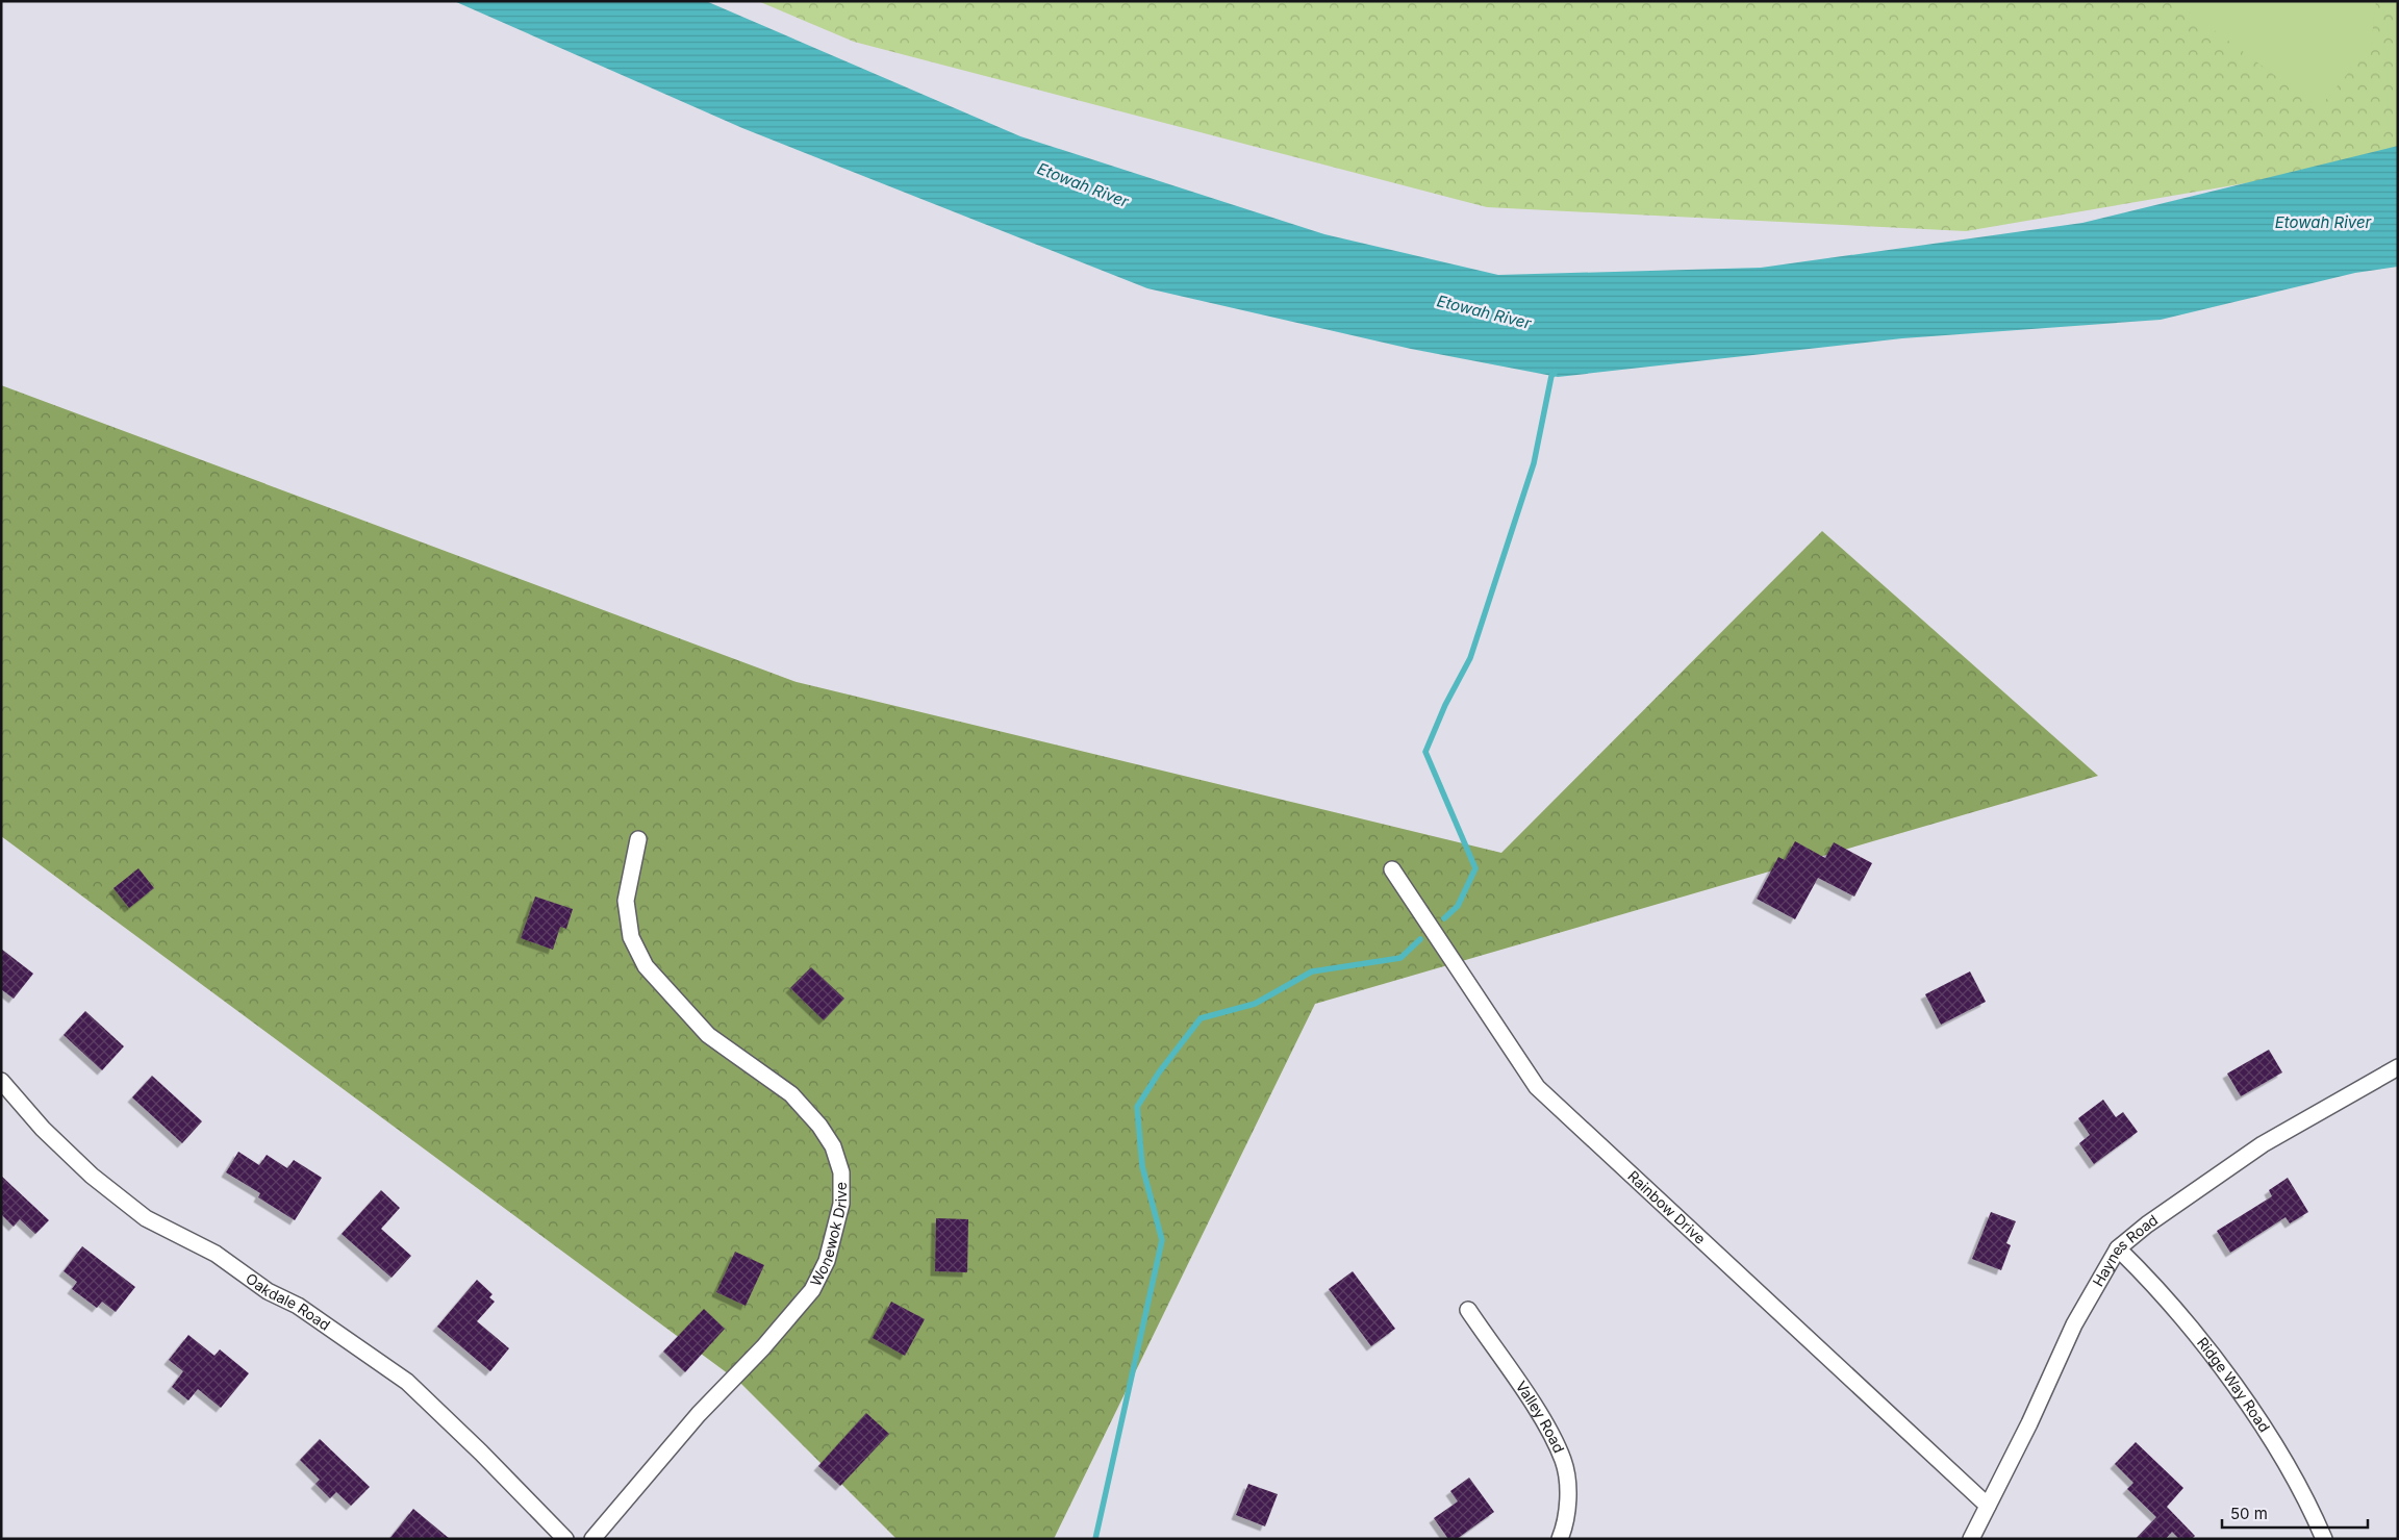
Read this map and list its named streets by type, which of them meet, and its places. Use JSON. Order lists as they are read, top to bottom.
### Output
{
  "streets": {
    "street": [
      "Rainbow Drive",
      "Wonewok Drive",
      "Haynes Road",
      "Oakdale Road",
      "Ridge Way Road",
      "Valley Road"
    ]
  },
  "crossings": [
    ["Rainbow Drive", "Haynes Road"],
    ["Haynes Road", "Ridge Way Road"]
  ],
  "water": ["Etowah River"],
  "scale_bar": "50 m"
}
